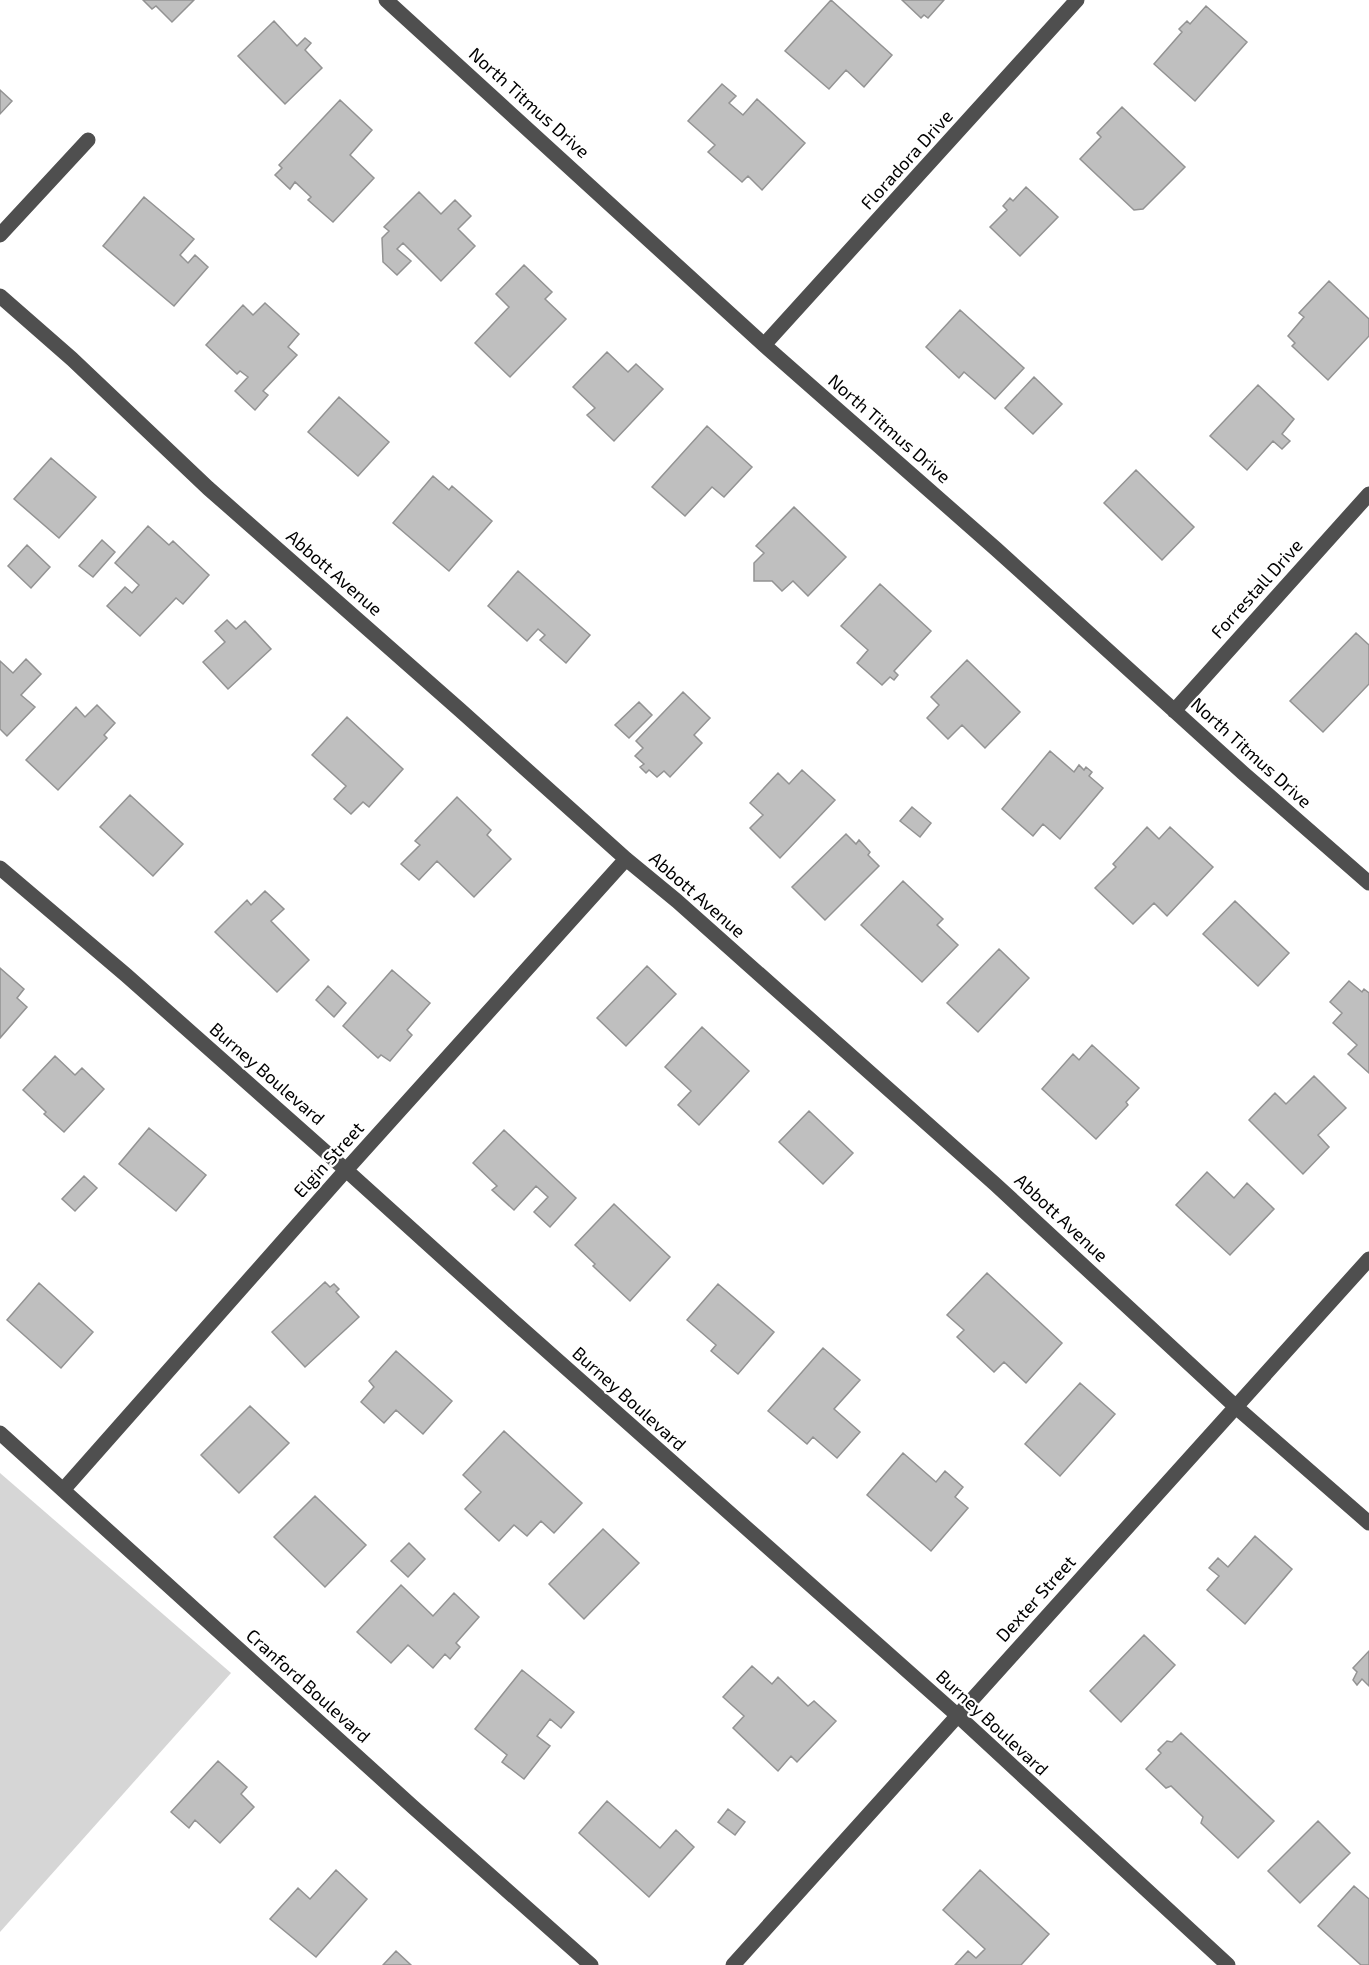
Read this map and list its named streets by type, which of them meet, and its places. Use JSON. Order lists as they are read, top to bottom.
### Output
{
  "streets": {
    "street": [
      "North Titmus Drive",
      "Floradora Drive",
      "Abbott Avenue",
      "Forrestall Drive",
      "Burney Boulevard",
      "Elgin Street",
      "Dexter Street",
      "Cranford Boulevard"
    ]
  },
  "crossings": [
    ["North Titmus Drive", "Floradora Drive"],
    ["North Titmus Drive", "Forrestall Drive"],
    ["Abbott Avenue", "Elgin Street"],
    ["Abbott Avenue", "Dexter Street"],
    ["Burney Boulevard", "Elgin Street"],
    ["Burney Boulevard", "Dexter Street"],
    ["Elgin Street", "Cranford Boulevard"]
  ]
}
